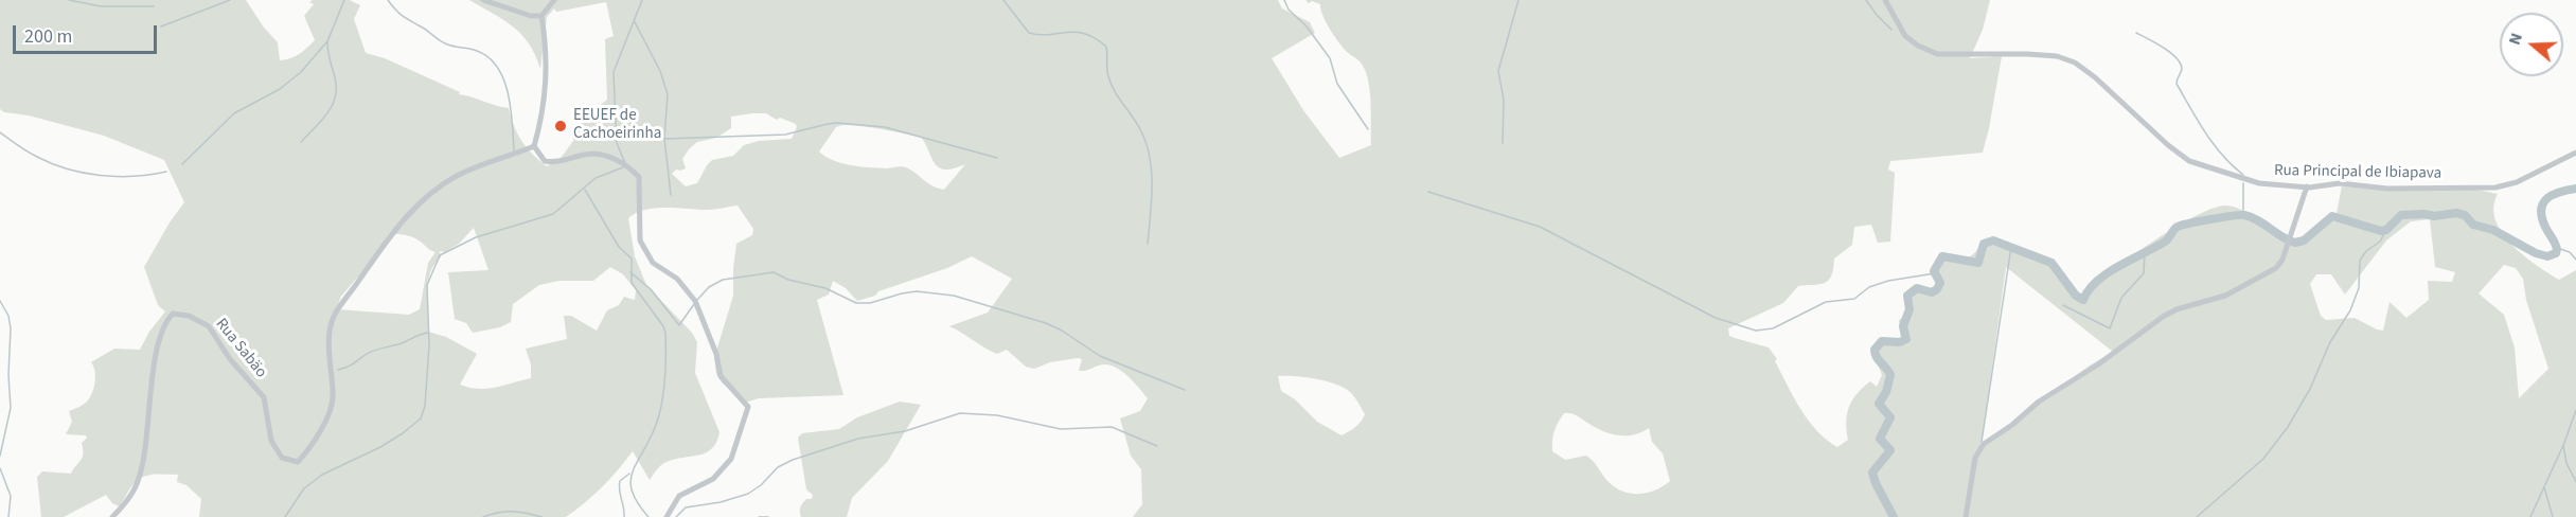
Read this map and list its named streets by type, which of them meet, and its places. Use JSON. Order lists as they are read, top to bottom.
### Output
{
  "streets": {
    "street": ["Rua Principal de Ibiapava", "Rua Sabäo"]
  },
  "places": ["EEUEF de Cachoeirinha"],
  "scale_bar": "200 m",
  "north": "left"
}
